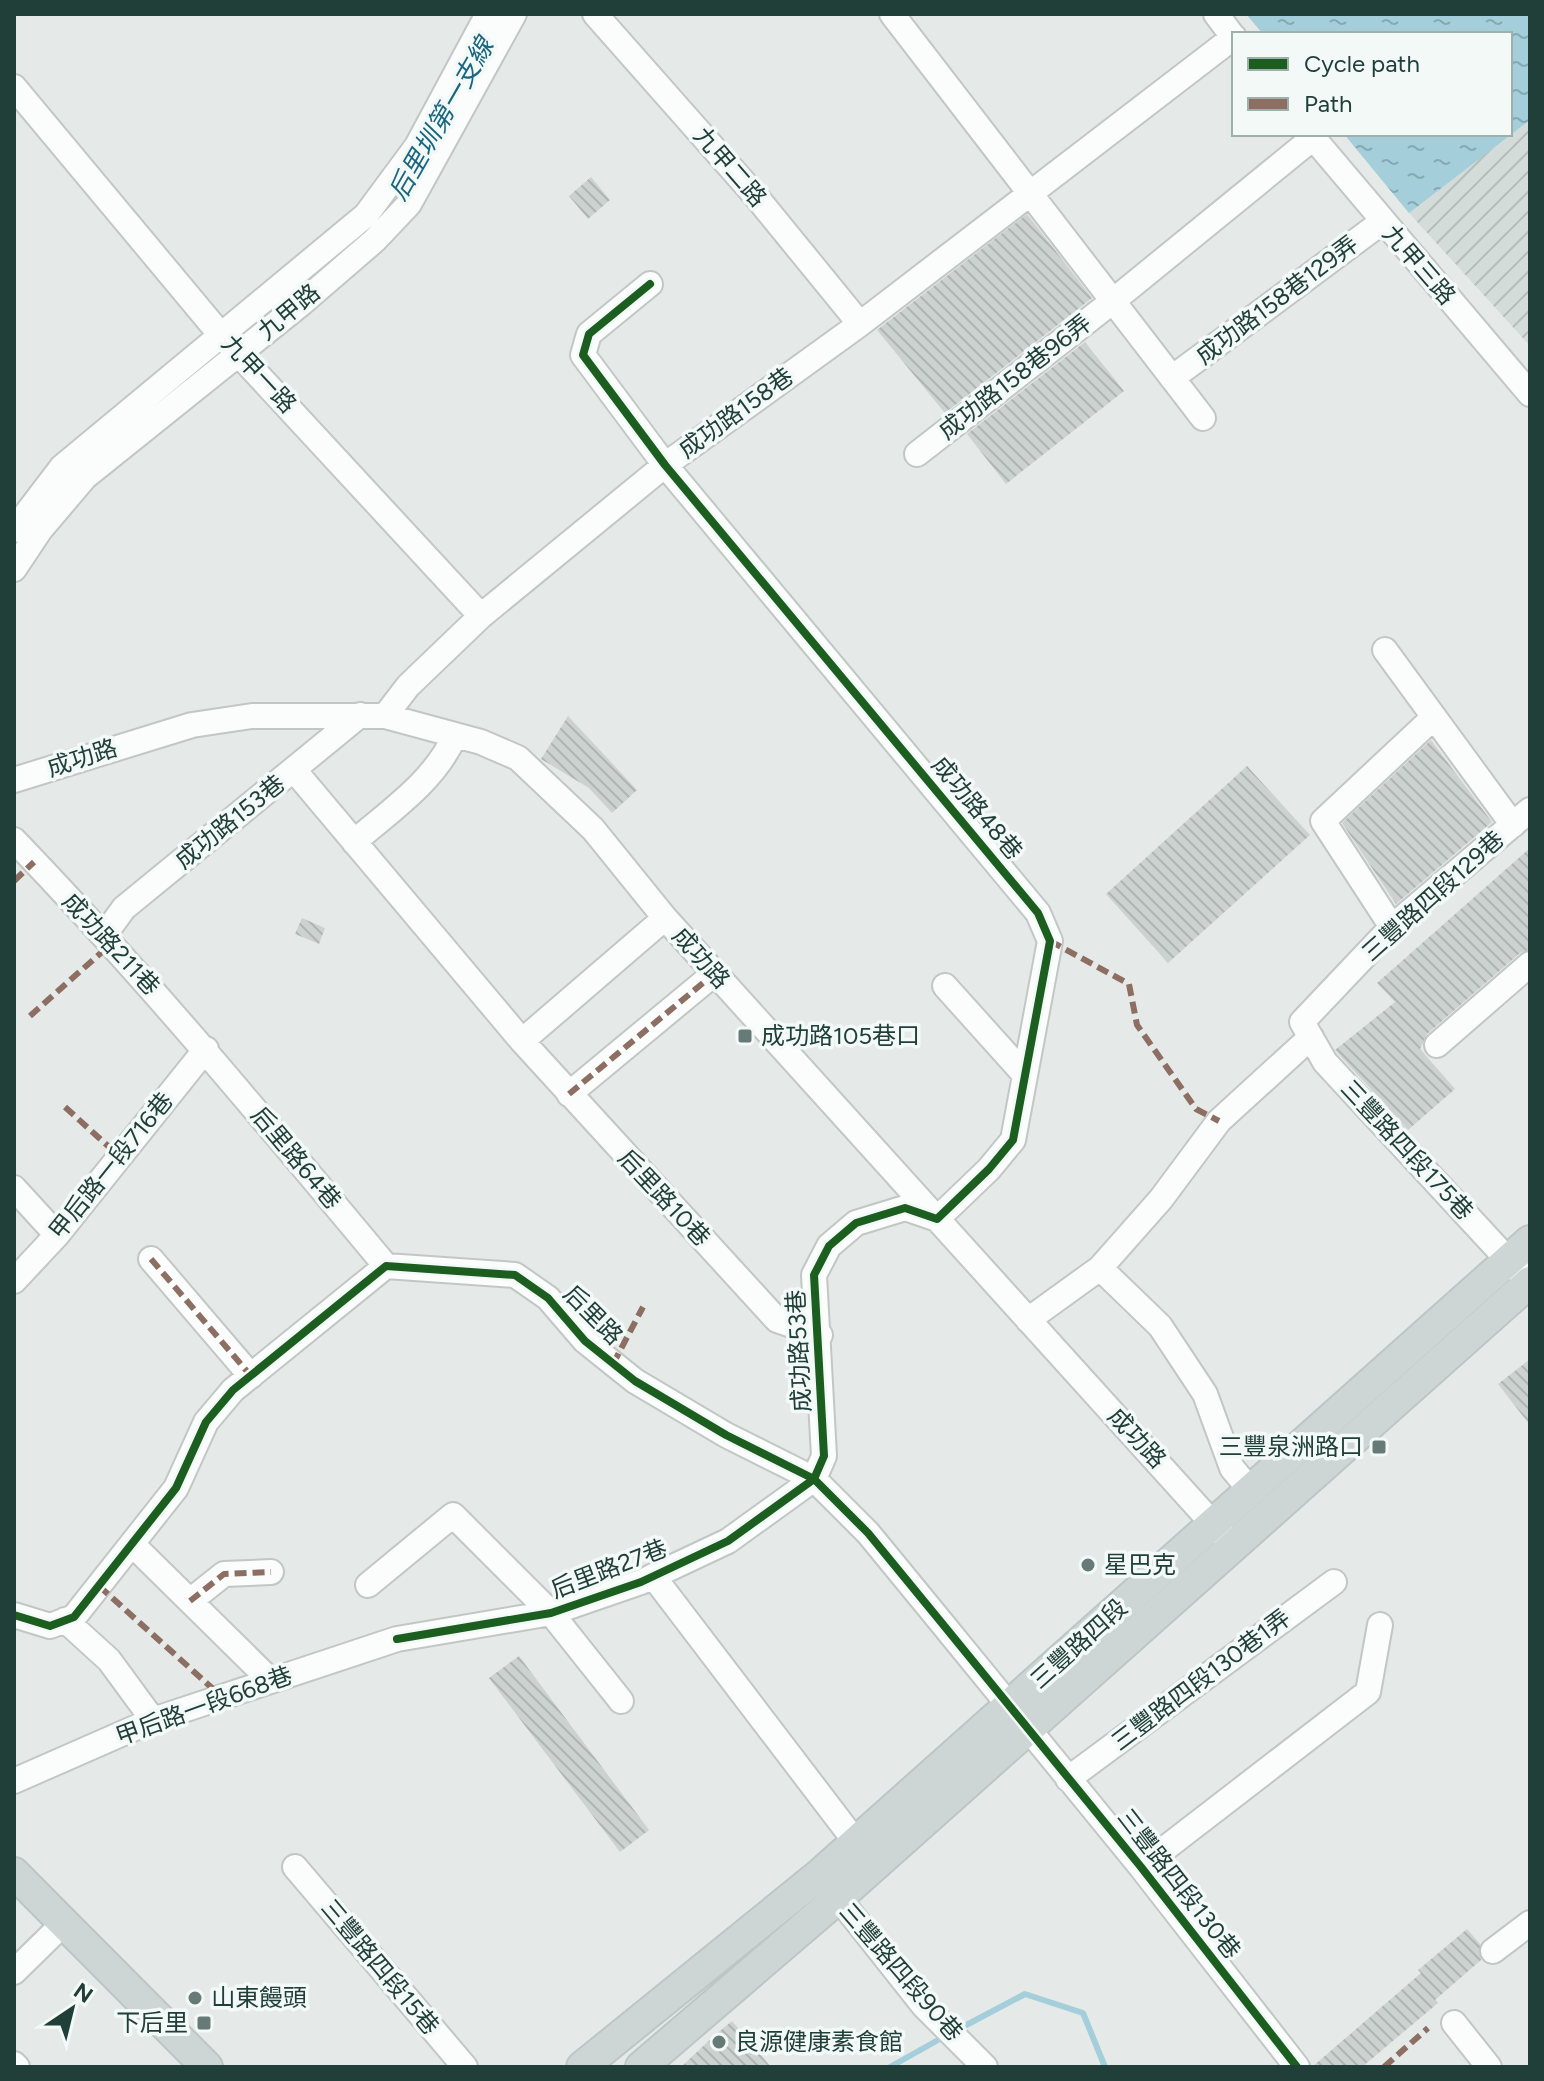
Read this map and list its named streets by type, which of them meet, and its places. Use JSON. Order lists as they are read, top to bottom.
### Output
{
  "streets": {
    "main road": ["三豐路四段"],
    "street": [
      "九甲二路",
      "九甲三路",
      "成功路158巷129弄",
      "九甲路",
      "九甲一路",
      "成功路158巷96弄",
      "成功路158巷",
      "成功路",
      "成功路48巷",
      "成功路153巷",
      "三豐路四段129巷",
      "成功路211巷",
      "三豐路四段175巷",
      "后里路64巷",
      "甲后路一段716巷",
      "后里路10巷",
      "后里路",
      "成功路53巷",
      "后里路27巷",
      "三豐路四段130巷1弄",
      "甲后路一段668巷",
      "三豐路四段130巷",
      "三豐路四段15巷",
      "三豐路四段90巷"
    ]
  },
  "crossings": [
    ["九甲二路", "成功路158巷"],
    ["九甲三路", "成功路158巷129弄"],
    ["九甲三路", "成功路158巷96弄"],
    ["九甲路", "九甲一路"],
    ["九甲一路", "成功路158巷"],
    ["成功路158巷", "成功路"],
    ["成功路158巷", "成功路48巷"],
    ["成功路", "成功路48巷"],
    ["成功路", "成功路153巷"],
    ["成功路", "成功路53巷"],
    ["成功路", "三豐路四段"],
    ["成功路48巷", "成功路53巷"],
    ["成功路153巷", "成功路211巷"],
    ["成功路153巷", "后里路10巷"],
    ["三豐路四段129巷", "三豐路四段175巷"],
    ["成功路211巷", "后里路64巷"],
    ["成功路211巷", "甲后路一段716巷"],
    ["三豐路四段175巷", "三豐路四段"],
    ["后里路64巷", "甲后路一段716巷"],
    ["后里路64巷", "后里路"],
    ["后里路10巷", "成功路53巷"],
    ["后里路", "成功路53巷"],
    ["后里路", "后里路27巷"],
    ["后里路", "三豐路四段"],
    ["后里路", "三豐路四段130巷"],
    ["成功路53巷", "后里路27巷"],
    ["后里路27巷", "甲后路一段668巷"],
    ["三豐路四段", "三豐路四段130巷"],
    ["三豐路四段", "三豐路四段90巷"],
    ["三豐路四段130巷1弄", "三豐路四段130巷"]
  ],
  "water": ["后里圳第一支線"],
  "places": {
    "transit": ["成功路105巷口", "三豐泉洲路口", "下后里"],
    "other": ["星巴克", "山東饅頭", "良源健康素食館"]
  },
  "legend": ["Cycle path", "Path"],
  "north": "top right"
}
